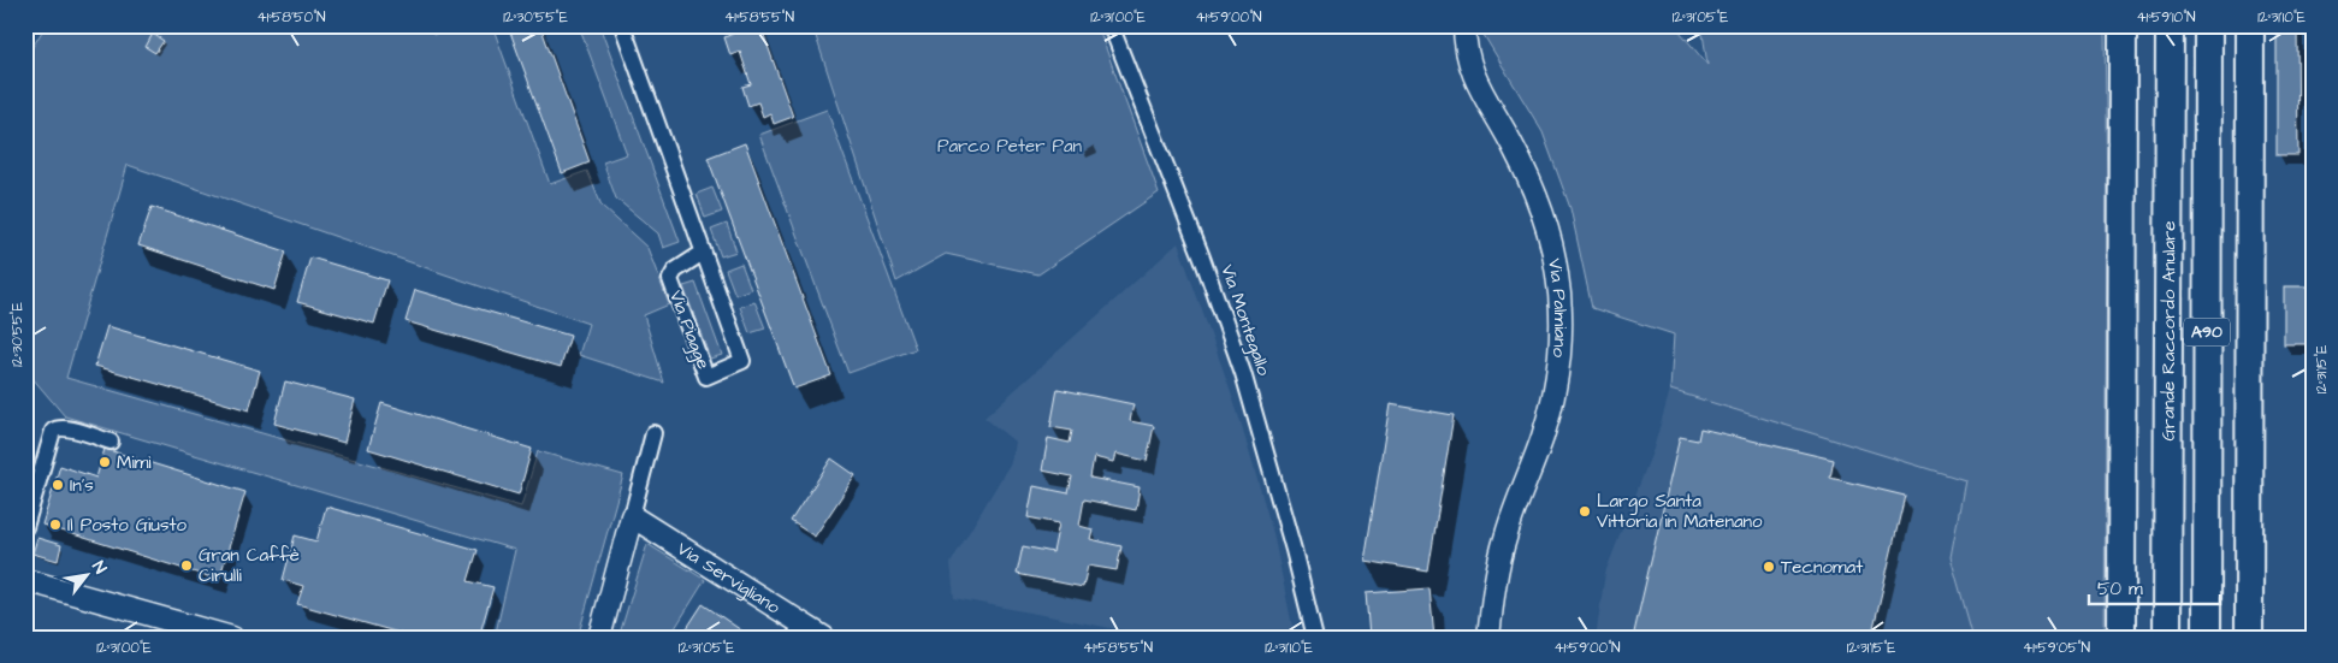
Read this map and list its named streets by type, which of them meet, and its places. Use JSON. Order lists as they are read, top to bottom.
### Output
{
  "streets": {
    "highway": ["Grande Raccordo Anulare", "A90"],
    "street": [
      "Via Palmiano",
      "Via Montegallo",
      "Via Piagge",
      "Via Servigliano"
    ]
  },
  "parks": ["Parco Peter Pan"],
  "places": [
    "Mimì",
    "In's",
    "Largo Santa Vittoria in Matenano",
    "Il Posto Giusto",
    "Gran Caffè Cirulli",
    "Tecnomat"
  ],
  "scale_bar": "50 m",
  "north": "top right",
  "coordinates": [
    "41°58'50\"N",
    "12°30'55\"E",
    "41°58'55\"N",
    "12°31'00\"E",
    "41°59'00\"N",
    "12°31'05\"E",
    "41°59'10\"N",
    "12°31'10\"E",
    "12°31'15\"E",
    "41°59'05\"N"
  ]
}
